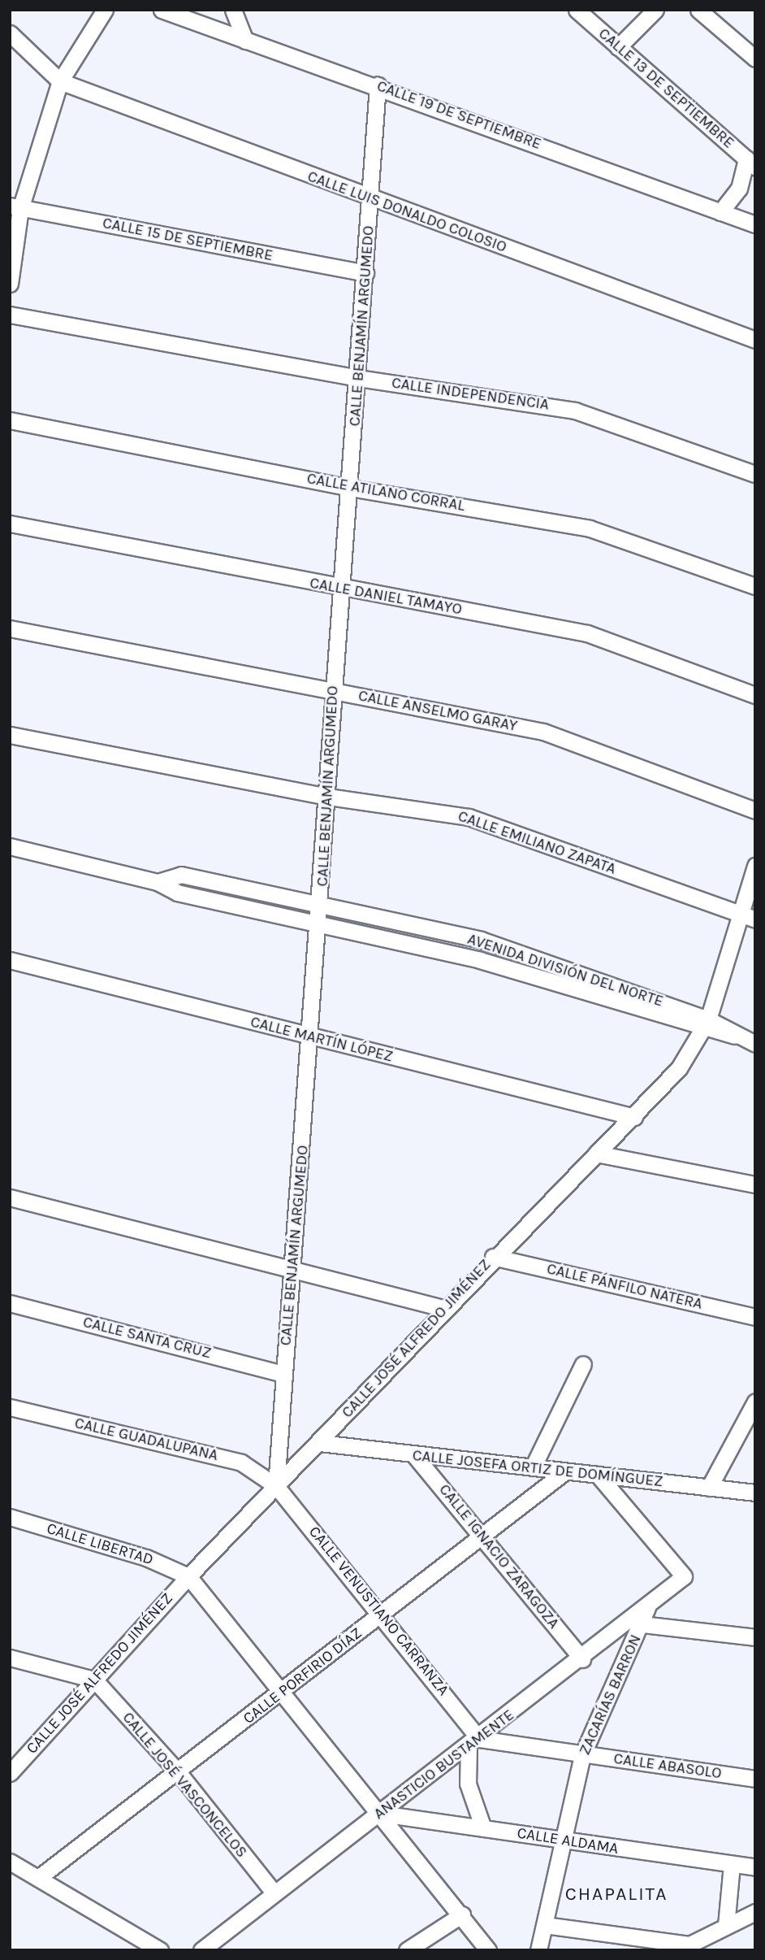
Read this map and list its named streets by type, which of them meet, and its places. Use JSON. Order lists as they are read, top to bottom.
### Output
{
  "streets": {
    "street": [
      "CALLE 13 DE SEPTIEMBRE",
      "CALLE 19 DE SEPTIEMBRE",
      "CALLE LUIS DONALDO COLOSIO",
      "CALLE 15 DE SEPTIEMBRE",
      "CALLE BENJAMÍN ARGUMEDO",
      "CALLE INDEPENDENCIA",
      "CALLE ATILANO CORRAL",
      "CALLE DANIEL TAMAYO",
      "CALLE ANSELMO GARAY",
      "CALLE EMILIANO ZAPATA",
      "AVENIDA DIVISIÓN DEL NORTE",
      "CALLE MARTÍN LÓPEZ",
      "CALLE PÁNFILO NATERA",
      "CALLE SANTA CRUZ",
      "CALLE JOSÉ ALFREDO JIMÉNEZ",
      "CALLE GUADALUPANA",
      "CALLE JOSEFA ORTIZ DE DOMÍNGUEZ",
      "CALLE LIBERTAD",
      "CALLE IGNACIO ZARAGOZA",
      "CALLE VENUSTIANO CARRANZA",
      "CALLE PORFIRIO DÍAZ",
      "ZACARÍAS BARRON",
      "ANASTICIO BUSTAMENTE",
      "CALLE ABASOLO",
      "CALLE JOSÉ VASCONCELOS",
      "CALLE ALDAMA"
    ]
  },
  "crossings": [
    ["CALLE 19 DE SEPTIEMBRE", "CALLE BENJAMÍN ARGUMEDO"],
    ["CALLE LUIS DONALDO COLOSIO", "CALLE BENJAMÍN ARGUMEDO"],
    ["CALLE 15 DE SEPTIEMBRE", "CALLE BENJAMÍN ARGUMEDO"],
    ["CALLE BENJAMÍN ARGUMEDO", "CALLE INDEPENDENCIA"],
    ["CALLE BENJAMÍN ARGUMEDO", "CALLE ATILANO CORRAL"],
    ["CALLE BENJAMÍN ARGUMEDO", "CALLE DANIEL TAMAYO"],
    ["CALLE BENJAMÍN ARGUMEDO", "CALLE ANSELMO GARAY"],
    ["CALLE BENJAMÍN ARGUMEDO", "CALLE EMILIANO ZAPATA"],
    ["CALLE BENJAMÍN ARGUMEDO", "AVENIDA DIVISIÓN DEL NORTE"],
    ["CALLE BENJAMÍN ARGUMEDO", "CALLE MARTÍN LÓPEZ"],
    ["CALLE BENJAMÍN ARGUMEDO", "CALLE SANTA CRUZ"],
    ["CALLE BENJAMÍN ARGUMEDO", "CALLE JOSÉ ALFREDO JIMÉNEZ"],
    ["CALLE BENJAMÍN ARGUMEDO", "CALLE GUADALUPANA"],
    ["CALLE BENJAMÍN ARGUMEDO", "CALLE VENUSTIANO CARRANZA"],
    ["CALLE EMILIANO ZAPATA", "CALLE JOSÉ ALFREDO JIMÉNEZ"],
    ["AVENIDA DIVISIÓN DEL NORTE", "CALLE JOSÉ ALFREDO JIMÉNEZ"],
    ["CALLE MARTÍN LÓPEZ", "CALLE JOSÉ ALFREDO JIMÉNEZ"],
    ["CALLE PÁNFILO NATERA", "CALLE JOSÉ ALFREDO JIMÉNEZ"],
    ["CALLE JOSÉ ALFREDO JIMÉNEZ", "CALLE GUADALUPANA"],
    ["CALLE JOSÉ ALFREDO JIMÉNEZ", "CALLE JOSEFA ORTIZ DE DOMÍNGUEZ"],
    ["CALLE JOSÉ ALFREDO JIMÉNEZ", "CALLE LIBERTAD"],
    ["CALLE JOSÉ ALFREDO JIMÉNEZ", "CALLE VENUSTIANO CARRANZA"],
    ["CALLE JOSÉ ALFREDO JIMÉNEZ", "CALLE JOSÉ VASCONCELOS"],
    ["CALLE GUADALUPANA", "CALLE VENUSTIANO CARRANZA"],
    ["CALLE JOSEFA ORTIZ DE DOMÍNGUEZ", "CALLE IGNACIO ZARAGOZA"],
    ["CALLE JOSEFA ORTIZ DE DOMÍNGUEZ", "CALLE PORFIRIO DÍAZ"],
    ["CALLE JOSEFA ORTIZ DE DOMÍNGUEZ", "ANASTICIO BUSTAMENTE"],
    ["CALLE IGNACIO ZARAGOZA", "CALLE PORFIRIO DÍAZ"],
    ["CALLE IGNACIO ZARAGOZA", "ANASTICIO BUSTAMENTE"],
    ["CALLE VENUSTIANO CARRANZA", "CALLE PORFIRIO DÍAZ"],
    ["CALLE VENUSTIANO CARRANZA", "ANASTICIO BUSTAMENTE"],
    ["CALLE VENUSTIANO CARRANZA", "CALLE ABASOLO"],
    ["CALLE PORFIRIO DÍAZ", "CALLE JOSÉ VASCONCELOS"],
    ["ZACARÍAS BARRON", "ANASTICIO BUSTAMENTE"],
    ["ZACARÍAS BARRON", "CALLE ABASOLO"],
    ["ZACARÍAS BARRON", "CALLE ALDAMA"],
    ["ANASTICIO BUSTAMENTE", "CALLE ABASOLO"],
    ["ANASTICIO BUSTAMENTE", "CALLE JOSÉ VASCONCELOS"],
    ["ANASTICIO BUSTAMENTE", "CALLE ALDAMA"]
  ],
  "districts": ["CHAPALITA"]
}
